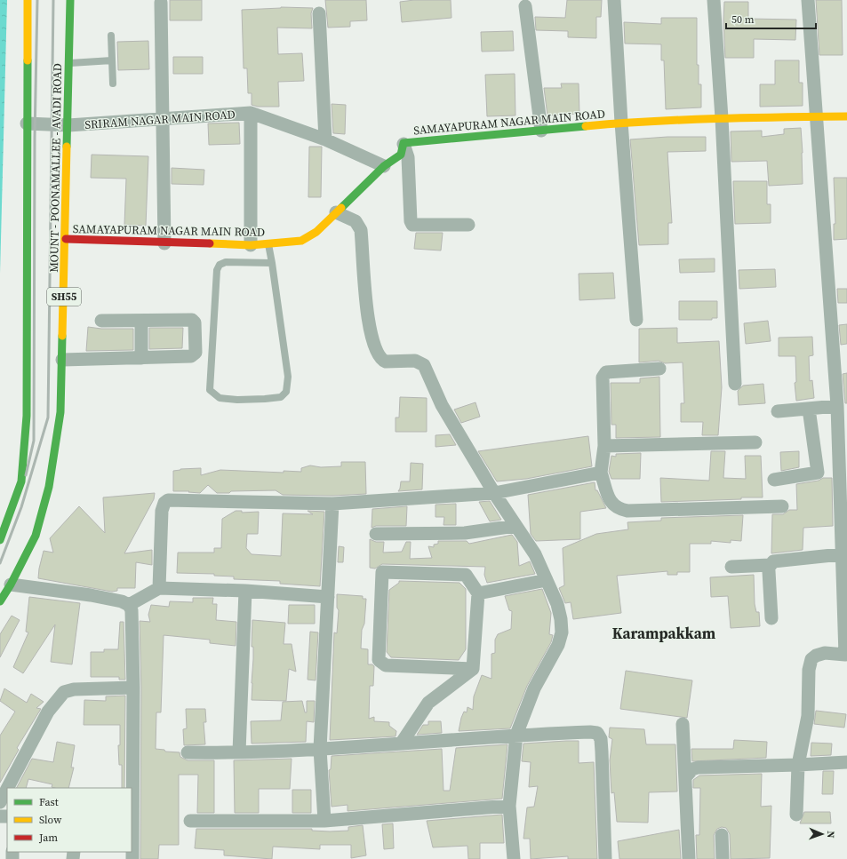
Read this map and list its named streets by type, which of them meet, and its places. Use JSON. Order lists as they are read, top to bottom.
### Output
{
  "streets": {
    "main road": ["SAMAYAPURAM NAGAR MAIN ROAD", "MOUNT - POONAMALLEE - AVADI ROAD", "SH55"],
    "street": ["SRIRAM NAGAR MAIN ROAD"]
  },
  "crossings": [
    ["SRIRAM NAGAR MAIN ROAD", "MOUNT - POONAMALLEE - AVADI ROAD"],
    ["SAMAYAPURAM NAGAR MAIN ROAD", "MOUNT - POONAMALLEE - AVADI ROAD"]
  ],
  "districts": ["Karampakkam"],
  "legend": ["Fast", "Slow", "Jam"],
  "scale_bar": "50 m",
  "north": "right"
}
